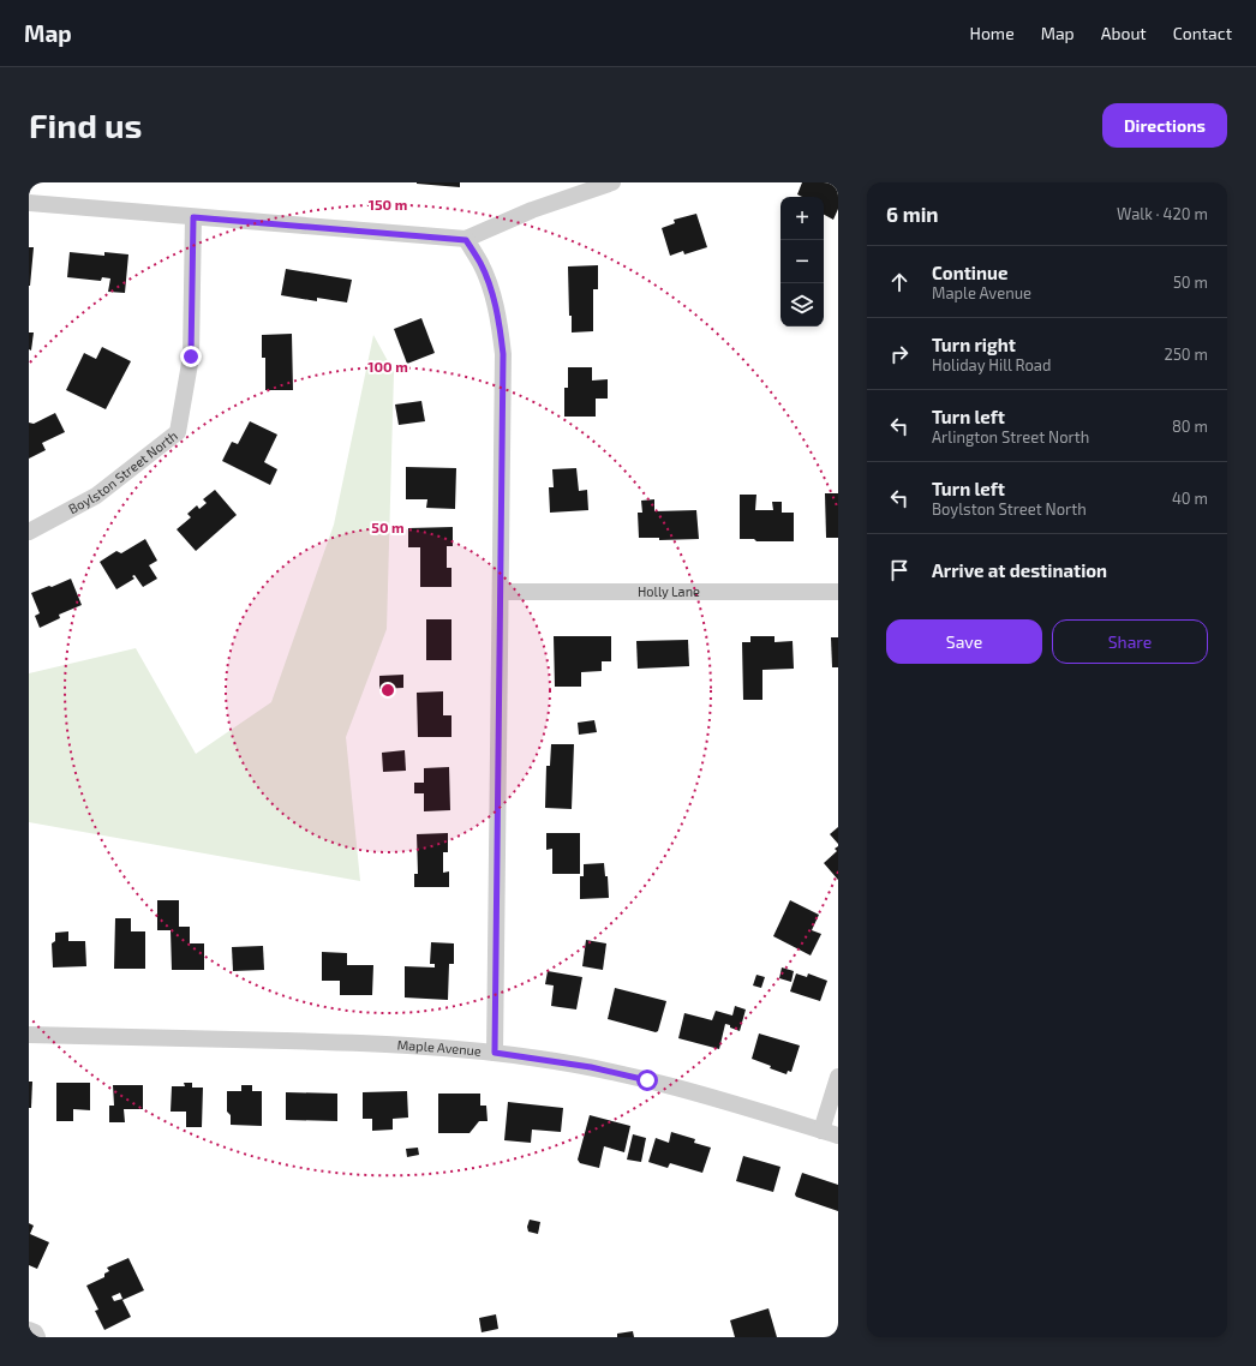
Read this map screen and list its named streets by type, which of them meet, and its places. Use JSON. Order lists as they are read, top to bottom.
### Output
{
  "streets": {
    "street": ["Boylston Street North", "Holly Lane", "Maple Avenue"]
  },
  "page": {
    "header": "Map",
    "nav": [
      "Home",
      "Map",
      "About",
      "Contact"
    ],
    "buttons": [
      "Directions",
      ["Save", "Share"]
    ],
    "title": "Find us",
    "heading": ["6 min", "Walk · 420 m"],
    "map_buttons": ["+", "−"],
    "list": [
      ["Continue", "Maple Avenue", "50 m"],
      ["Turn right", "Holiday Hill Road", "250 m"],
      ["Turn left", "Arlington Street North", "80 m"],
      ["Turn left", "Boylston Street North", "40 m"],
      "Arrive at destination"
    ]
  },
  "rings": ["150 m", "100 m", "50 m"]
}
